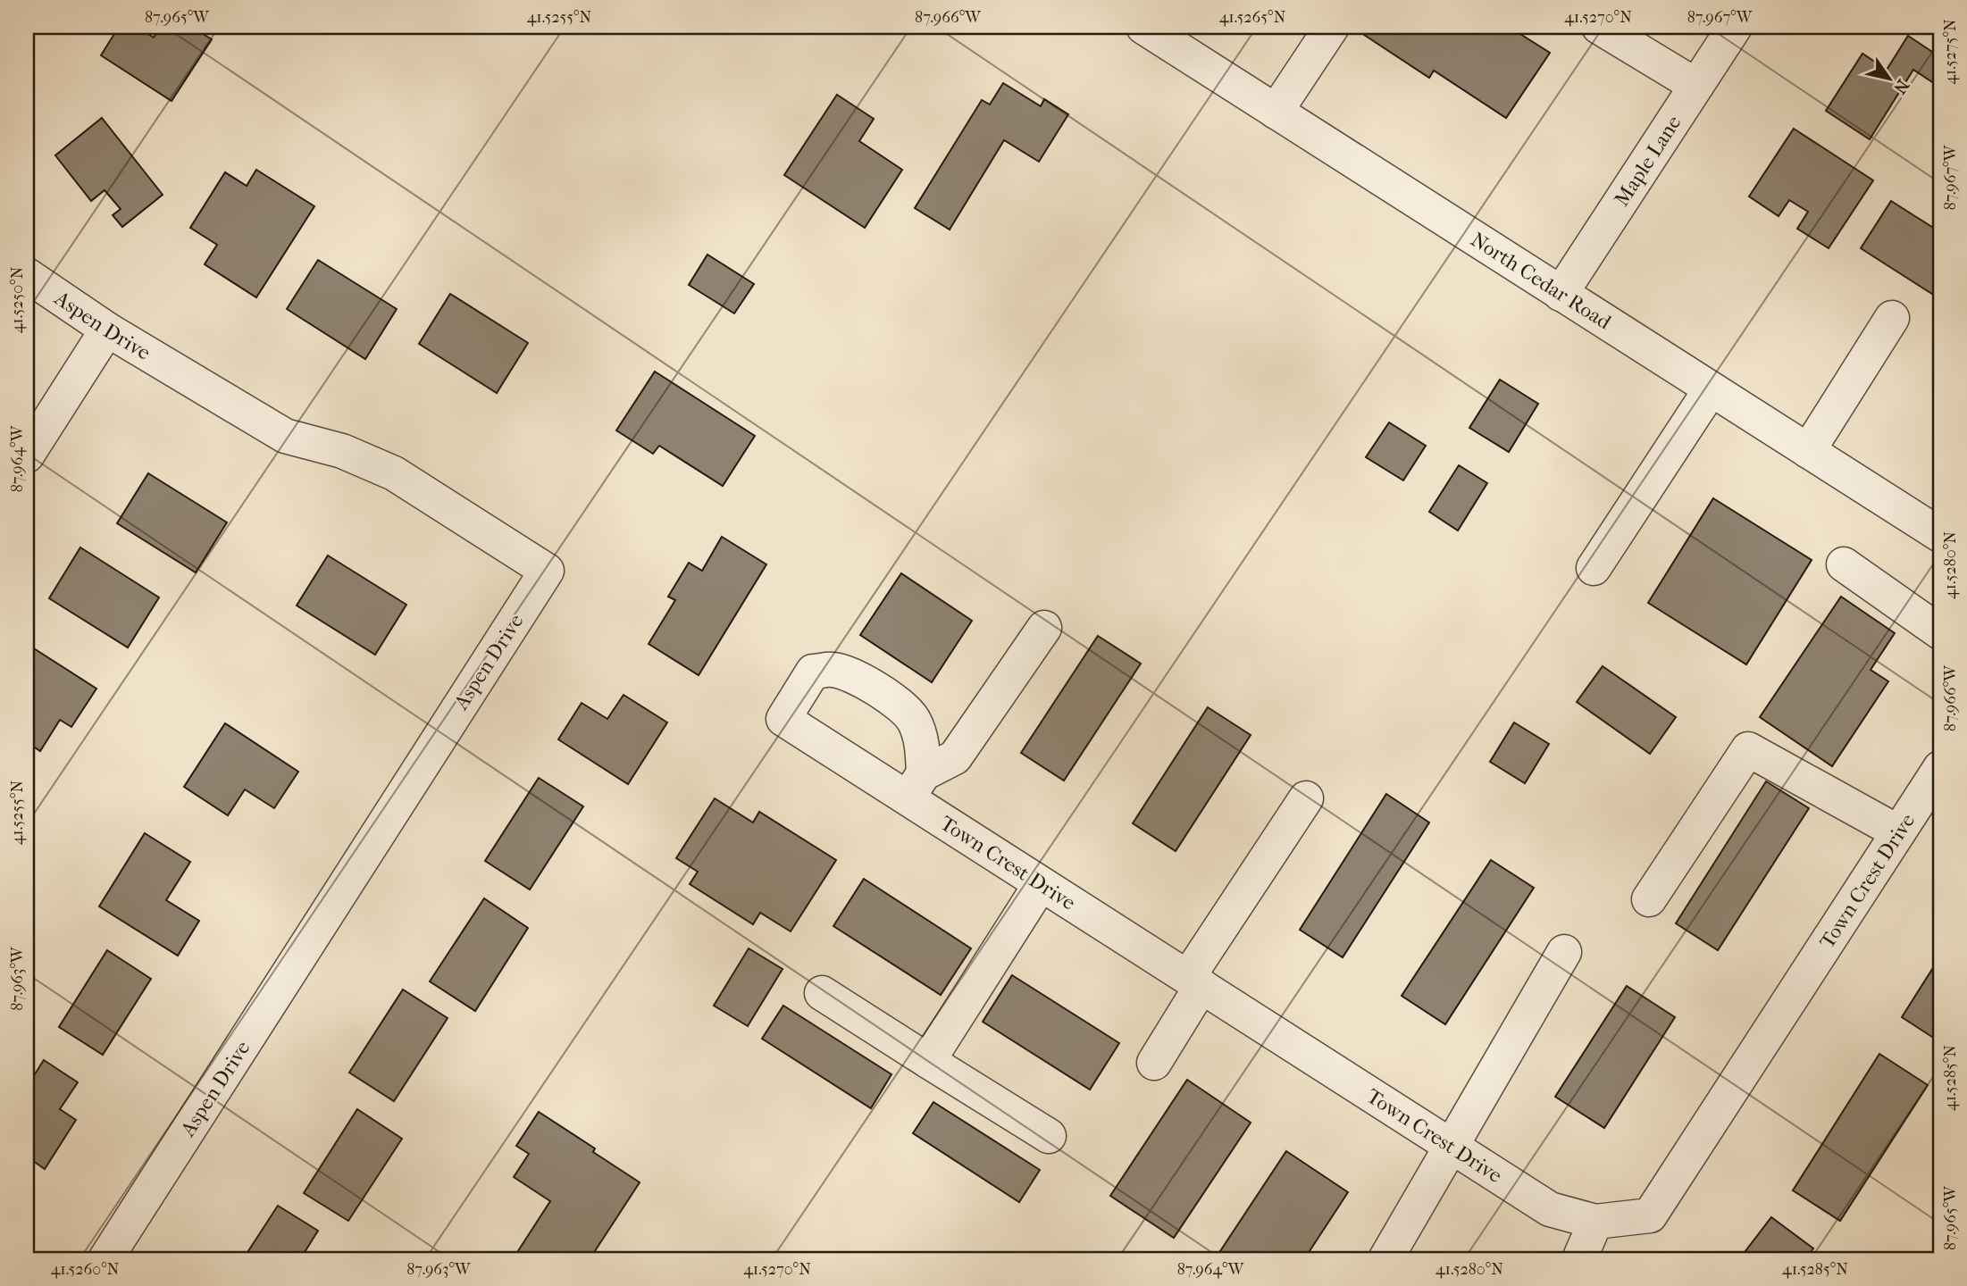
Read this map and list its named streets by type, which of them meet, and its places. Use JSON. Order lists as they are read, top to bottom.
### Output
{
  "streets": {
    "street": [
      "Maple Lane",
      "North Cedar Road",
      "Aspen Drive",
      "Town Crest Drive"
    ]
  },
  "crossings": [
    ["Maple Lane", "North Cedar Road"]
  ],
  "north": "bottom right",
  "coordinates": [
    "87.965°W",
    "41.5255°N",
    "87.966°W",
    "41.5265°N",
    "41.5270°N",
    "87.967°W",
    "41.5275°N",
    "41.5250°N",
    "87.964°W",
    "41.5280°N",
    "87.963°W",
    "41.5285°N",
    "41.5260°N"
  ]
}
